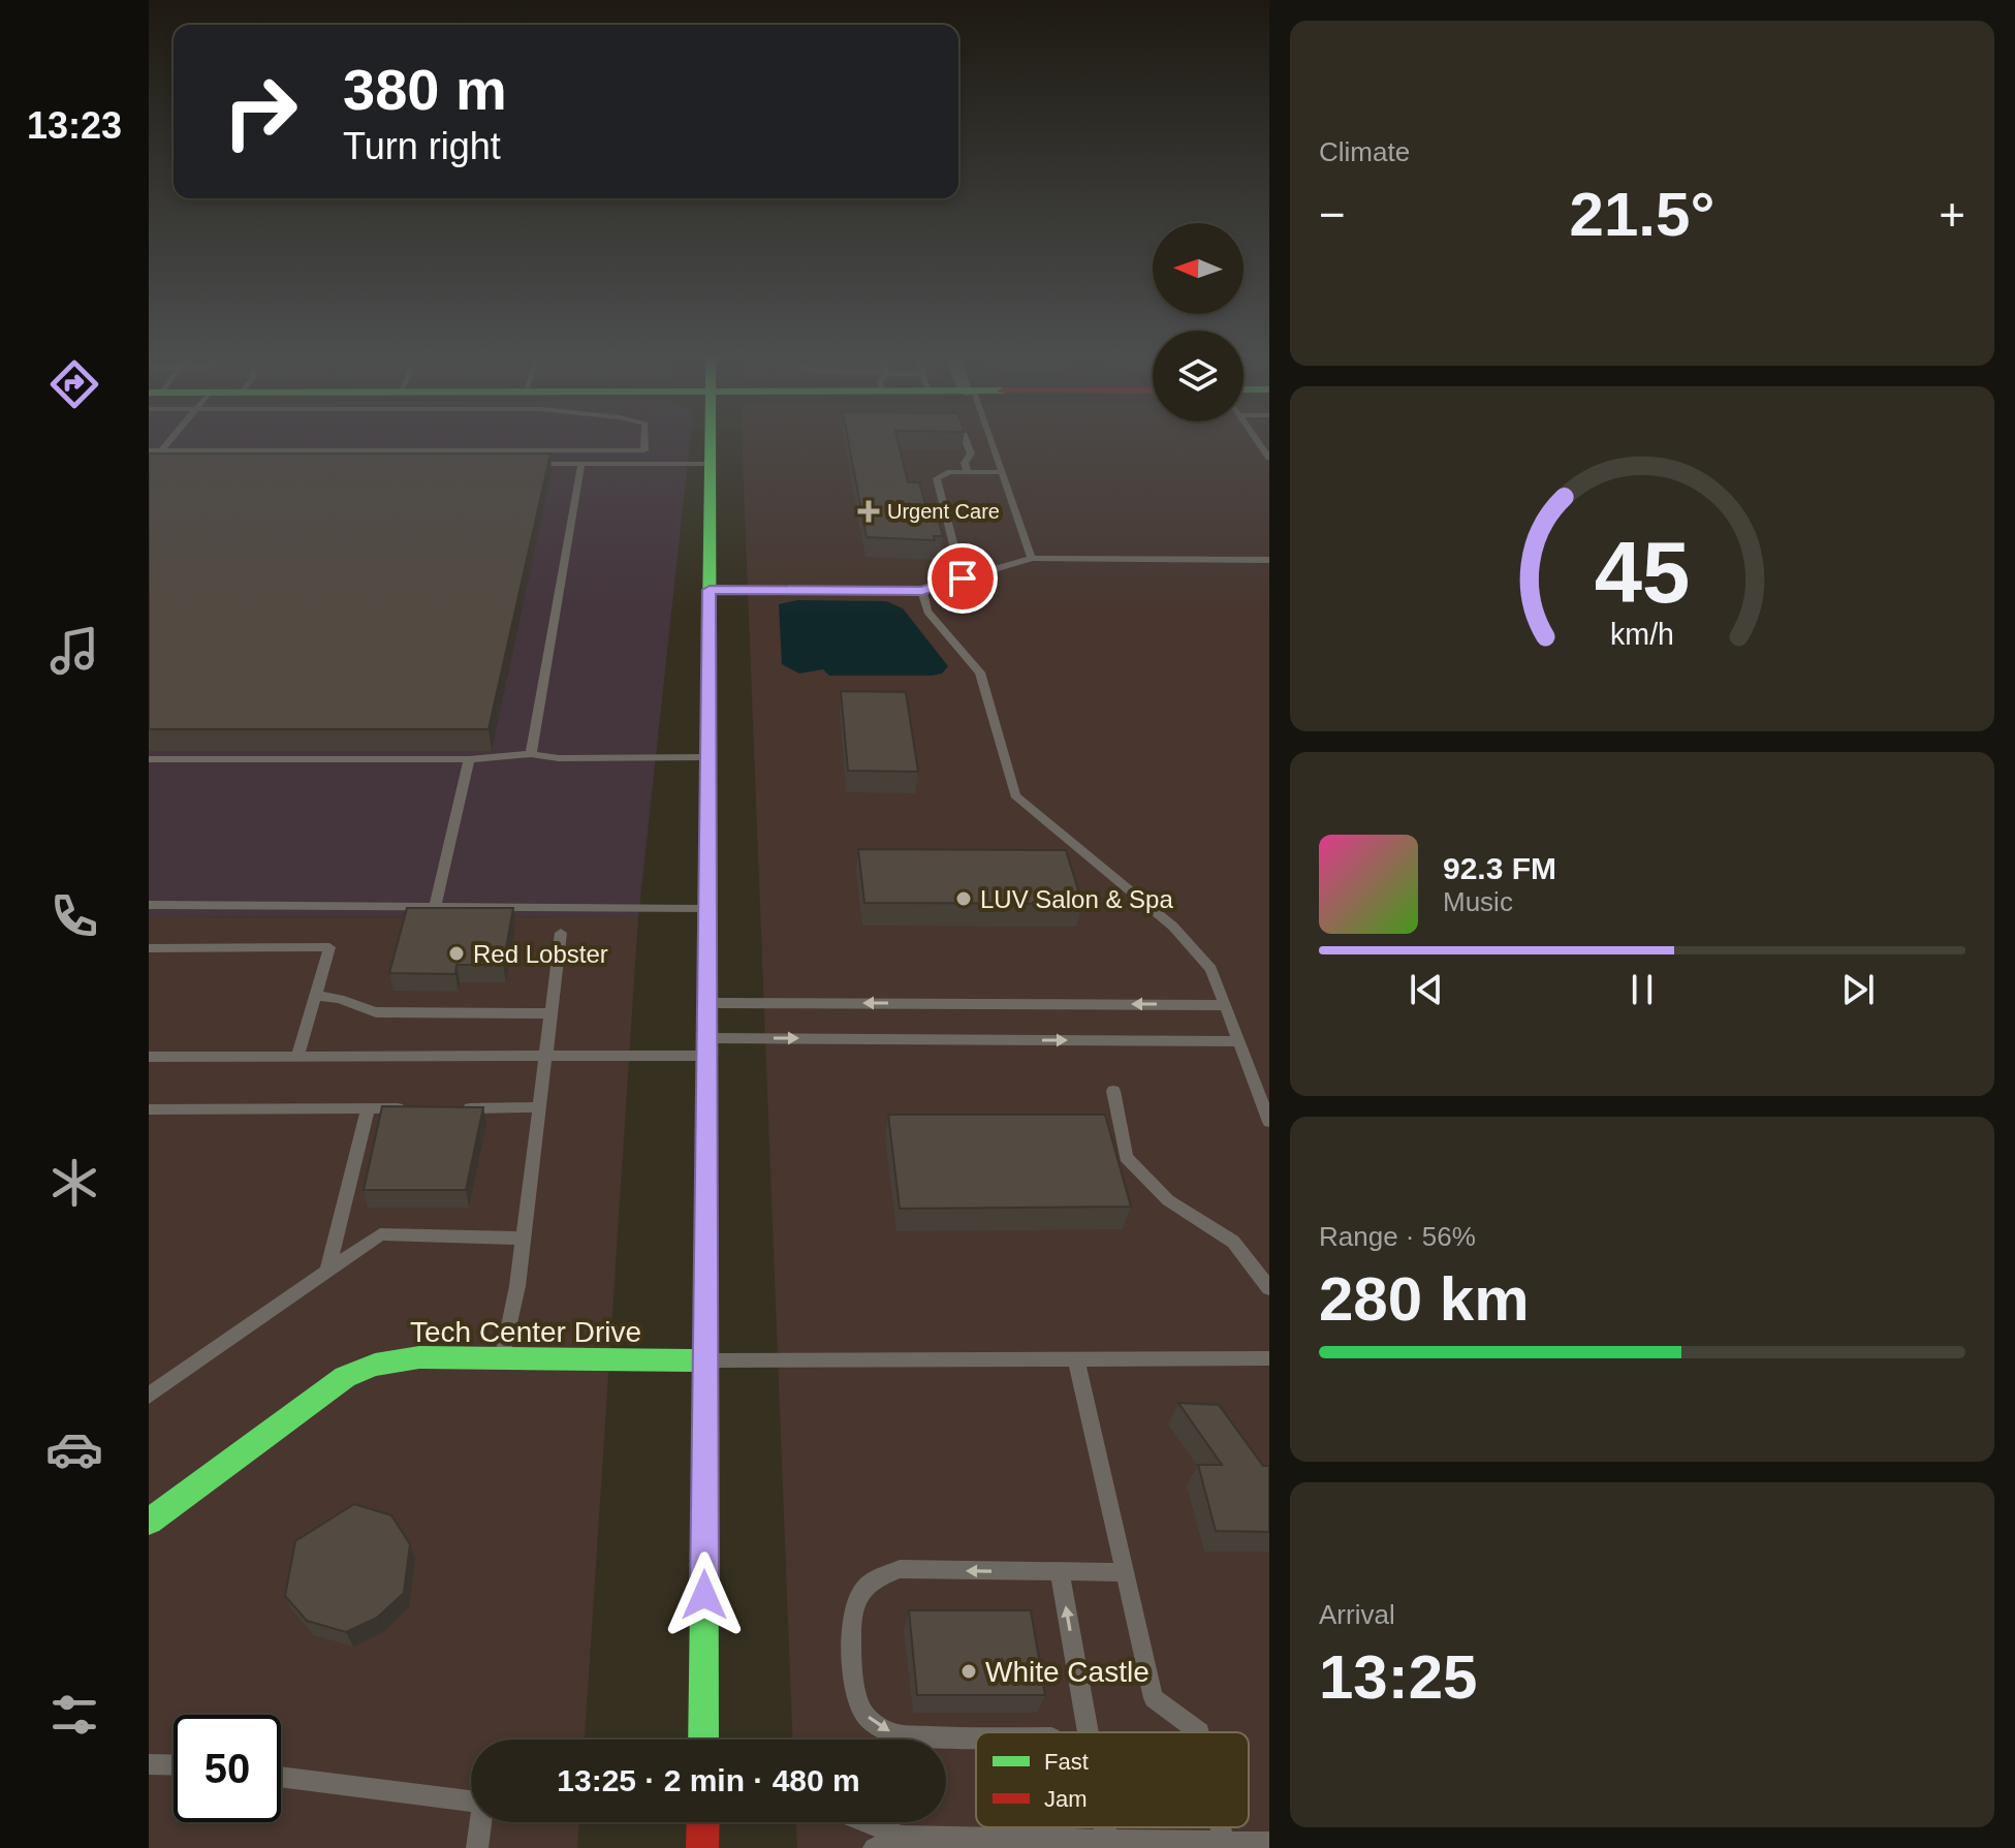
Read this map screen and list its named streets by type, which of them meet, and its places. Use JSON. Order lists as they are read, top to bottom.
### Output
{
  "streets": {
    "main road": ["Tech Center Drive"]
  },
  "places": {
    "health": ["Urgent Care"],
    "other": ["LUV Salon & Spa", "Red Lobster", "White Castle"]
  },
  "legend": ["Fast", "Jam"],
  "north": "left",
  "page": {
    "tabs": "13:23",
    "tile": [
      "Climate",
      ["Range · 56%", "280 km"],
      ["Arrival", "13:25"]
    ],
    "turn": ["380 m", "Turn right"],
    "heat": ["−", "21.5°", "+"],
    "song": ["92.3 FM", "Music"],
    "limit": "50",
    "trip": "13:25 · 2 min · 480 m",
    "gauge": ["45", "km/h"]
  }
}
